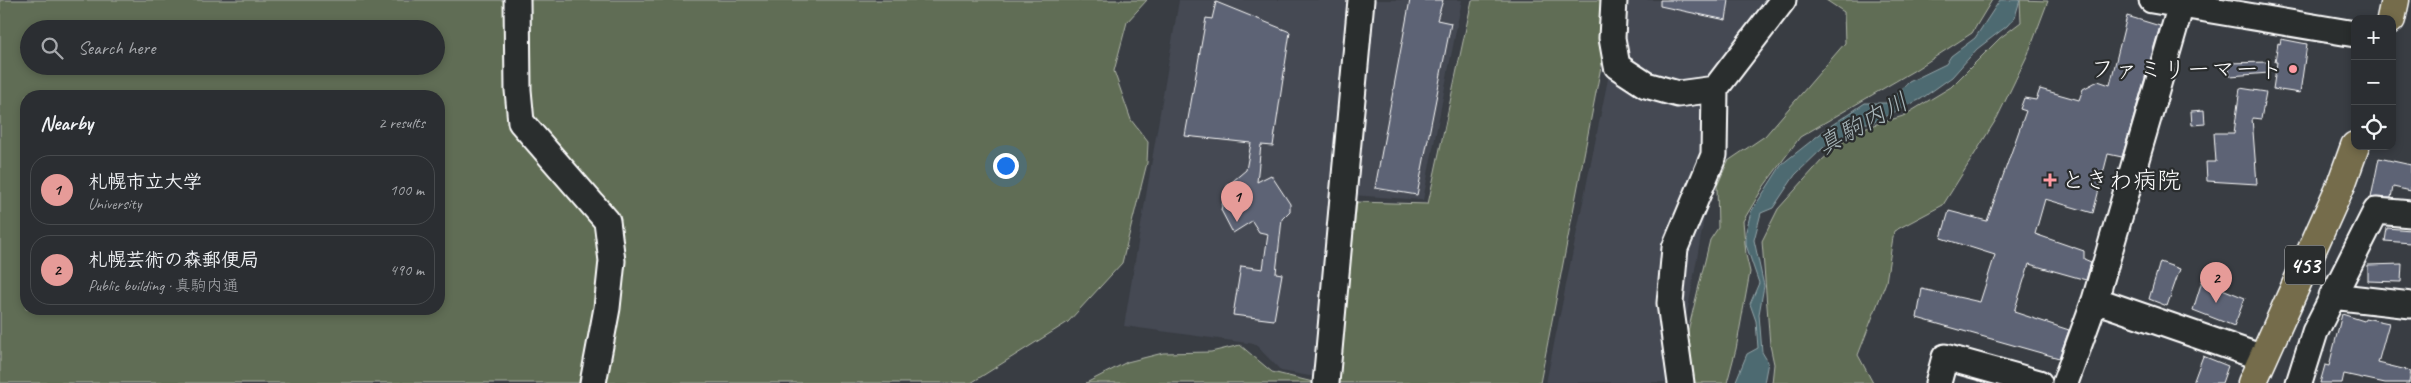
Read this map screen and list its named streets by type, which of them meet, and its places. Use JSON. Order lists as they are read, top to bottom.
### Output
{
  "streets": {
    "highway": ["453"]
  },
  "water": ["真駒内川"],
  "places": {
    "other": ["ファミリーマート"],
    "health": ["ときわ病院"]
  },
  "page": {
    "map_buttons": ["+", "−"],
    "search": "Search here",
    "heading": ["Nearby", "2 results"],
    "list": [
      {
        "mark": "1",
        "name": "札幌市立大学",
        "note": "University",
        "value": "100 m"
      },
      {
        "mark": "2",
        "name": "札幌芸術の森郵便局",
        "note": "Public building · 真駒内通",
        "value": "490 m"
      }
    ],
    "pins": ["1", "2"]
  }
}
